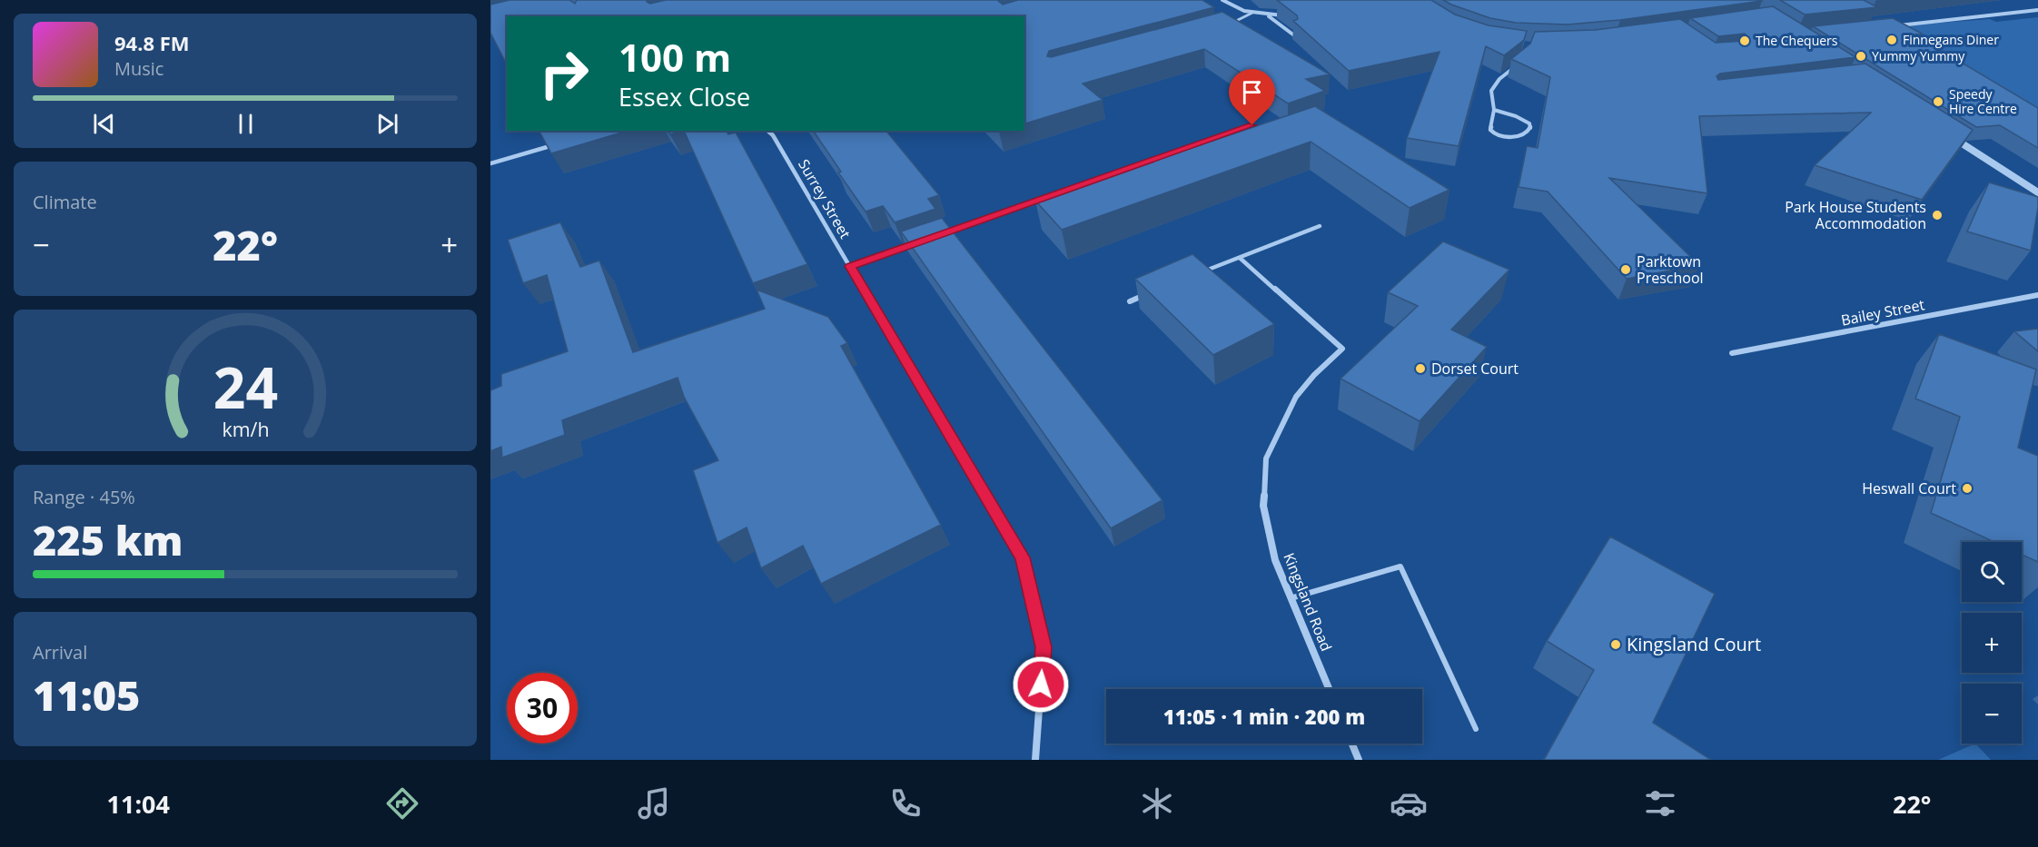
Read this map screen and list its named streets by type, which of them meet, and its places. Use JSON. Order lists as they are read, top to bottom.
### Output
{
  "streets": {
    "street": ["Surrey Street", "Bailey Street", "Kingsland Road"]
  },
  "places": [
    "Finnegans Diner",
    "The Chequers",
    "Yummy Yummy",
    "Speedy Hire Centre",
    "Park House Students Accommodation",
    "Parktown Preschool",
    "Dorset Court",
    "Heswall Court",
    "Kingsland Court"
  ],
  "page": {
    "turn": ["100 m", "Essex Close"],
    "song": ["94.8 FM", "Music"],
    "tile": [
      "Climate",
      ["Range · 45%", "225 km"],
      ["Arrival", "11:05"]
    ],
    "heat": ["−", "22°", "+"],
    "map_buttons": ["+", "−"],
    "limit": "30",
    "trip": "11:05 · 1 min · 200 m",
    "tabs": ["11:04", "22°"],
    "gauge": ["24", "km/h"]
  }
}
